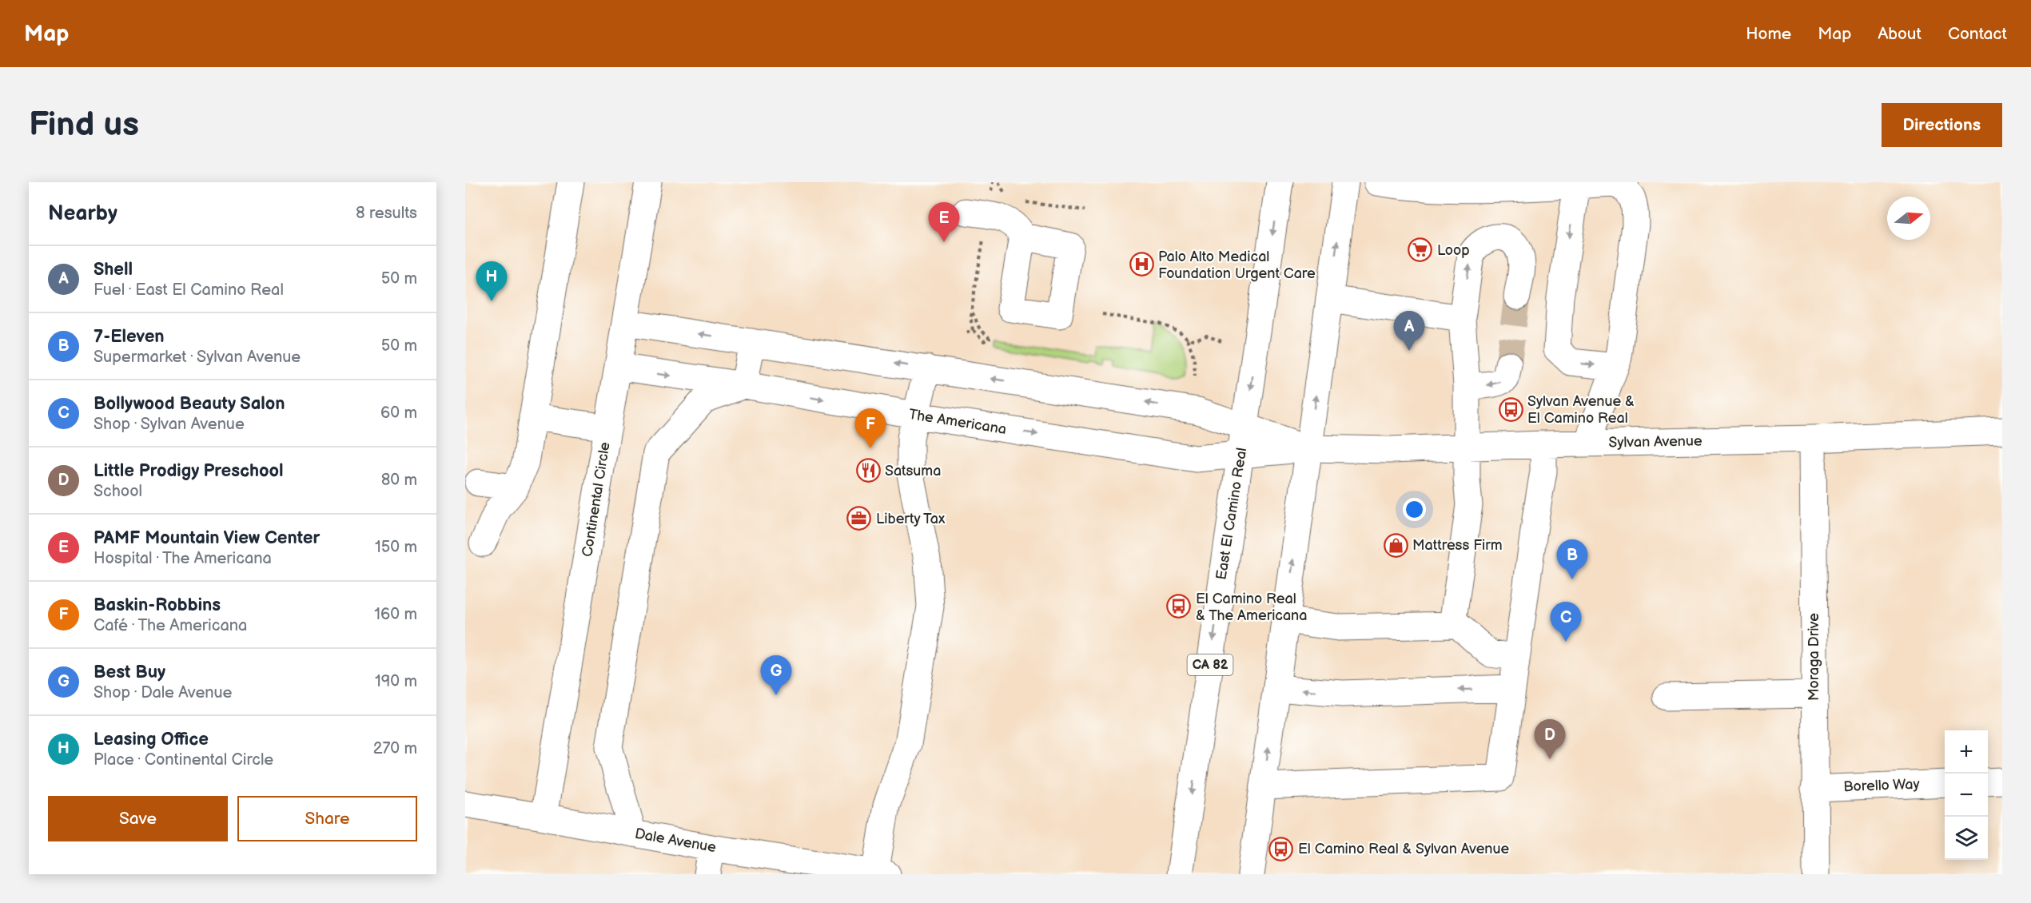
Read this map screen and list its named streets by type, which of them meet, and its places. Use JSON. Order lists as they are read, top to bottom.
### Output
{
  "streets": {
    "street": [
      "The Americana",
      "Sylvan Avenue",
      "Continental Circle",
      "East El Camino Real",
      "Moraga Drive",
      "CA 82",
      "Borello Way",
      "Dale Avenue"
    ]
  },
  "crossings": [
    ["The Americana", "Sylvan Avenue"],
    ["The Americana", "Continental Circle"],
    ["The Americana", "East El Camino Real"],
    ["Sylvan Avenue", "East El Camino Real"],
    ["Sylvan Avenue", "Moraga Drive"],
    ["Continental Circle", "Dale Avenue"],
    ["Moraga Drive", "Borello Way"]
  ],
  "places": {
    "supermarket": ["Loop"],
    "hospital": ["Palo Alto Medical Foundation Urgent Care"],
    "bus stop": ["Sylvan Avenue & El Camino Real", "El Camino Real & The Americana", "El Camino Real & Sylvan Avenue"],
    "restaurant": ["Satsuma"],
    "office": ["Liberty Tax"],
    "shop": ["Mattress Firm"]
  },
  "north": "right",
  "page": {
    "header": "Map",
    "nav": [
      "Home",
      "Map",
      "About",
      "Contact"
    ],
    "buttons": [
      "Directions",
      ["Save", "Share"]
    ],
    "title": "Find us",
    "heading": ["Nearby", "8 results"],
    "pins": [
      "E",
      "H",
      "A",
      "F",
      "B",
      "C",
      "G",
      "D"
    ],
    "list": [
      {
        "mark": "A",
        "name": "Shell",
        "note": "Fuel · East El Camino Real",
        "value": "50 m"
      },
      {
        "mark": "B",
        "name": "7-Eleven",
        "note": "Supermarket · Sylvan Avenue",
        "value": "50 m"
      },
      {
        "mark": "C",
        "name": "Bollywood Beauty Salon",
        "note": "Shop · Sylvan Avenue",
        "value": "60 m"
      },
      {
        "mark": "D",
        "name": "Little Prodigy Preschool",
        "note": "School",
        "value": "80 m"
      },
      {
        "mark": "E",
        "name": "PAMF Mountain View Center",
        "note": "Hospital · The Americana",
        "value": "150 m"
      },
      {
        "mark": "F",
        "name": "Baskin-Robbins",
        "note": "Café · The Americana",
        "value": "160 m"
      },
      {
        "mark": "G",
        "name": "Best Buy",
        "note": "Shop · Dale Avenue",
        "value": "190 m"
      },
      {
        "mark": "H",
        "name": "Leasing Office",
        "note": "Place · Continental Circle",
        "value": "270 m"
      }
    ],
    "map_buttons": ["+", "−"]
  }
}
